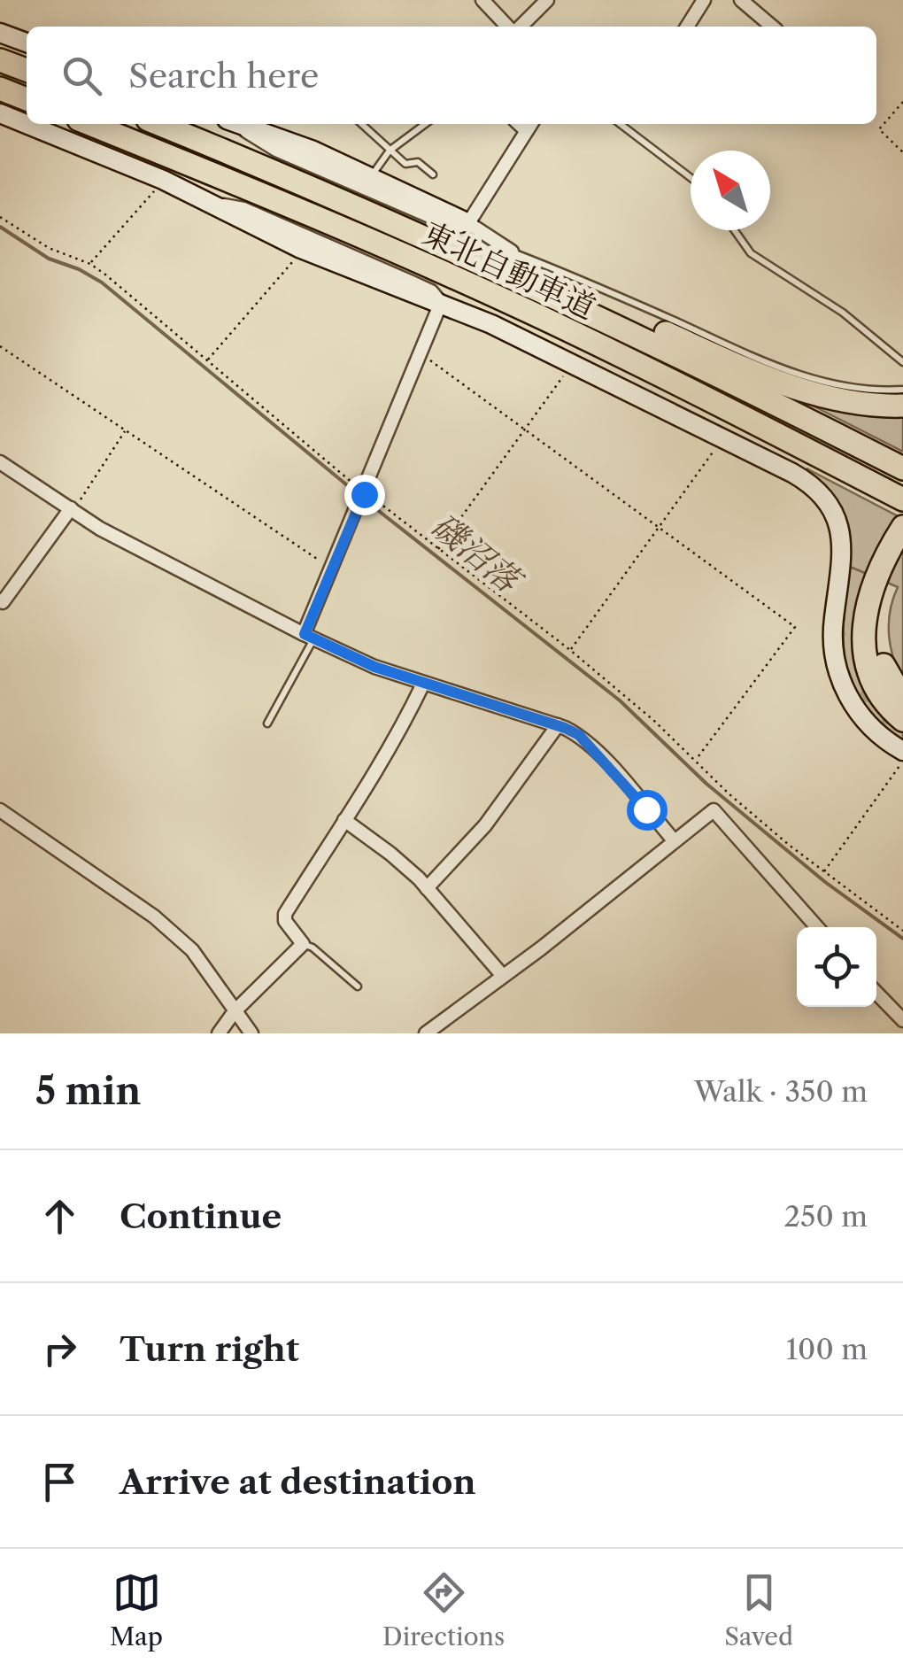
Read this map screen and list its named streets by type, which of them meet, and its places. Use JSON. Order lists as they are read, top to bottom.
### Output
{
  "streets": {
    "highway": ["東北自動車道"]
  },
  "water": ["磯沼落"],
  "north": "top left",
  "page": {
    "search": "Search here",
    "heading": ["5 min", "Walk · 350 m"],
    "list": [
      ["Continue", "250 m"],
      ["Turn right", "100 m"],
      "Arrive at destination"
    ],
    "nav": ["Map", "Directions", "Saved"]
  }
}
